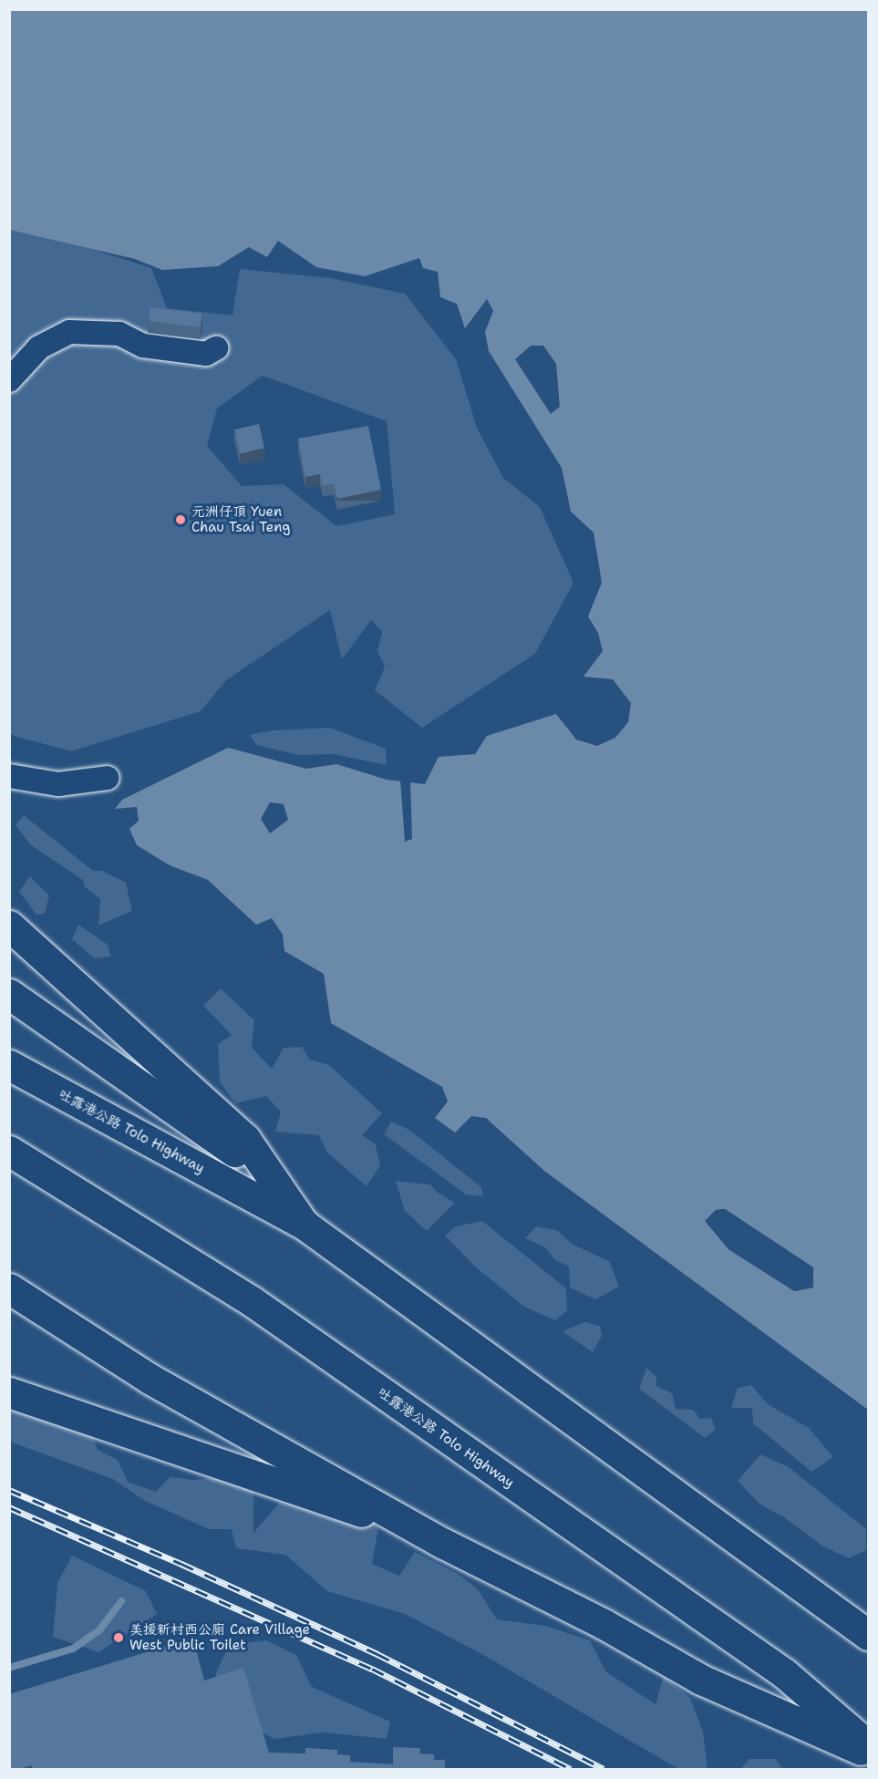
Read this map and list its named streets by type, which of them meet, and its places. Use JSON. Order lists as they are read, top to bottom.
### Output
{
  "streets": {
    "highway": ["吐露港公路 Tolo Highway"]
  },
  "places": ["元洲仔頂 Yuen Chau Tsai Teng", "美援新村西公廁 Care Village West Public Toilet"]
}
